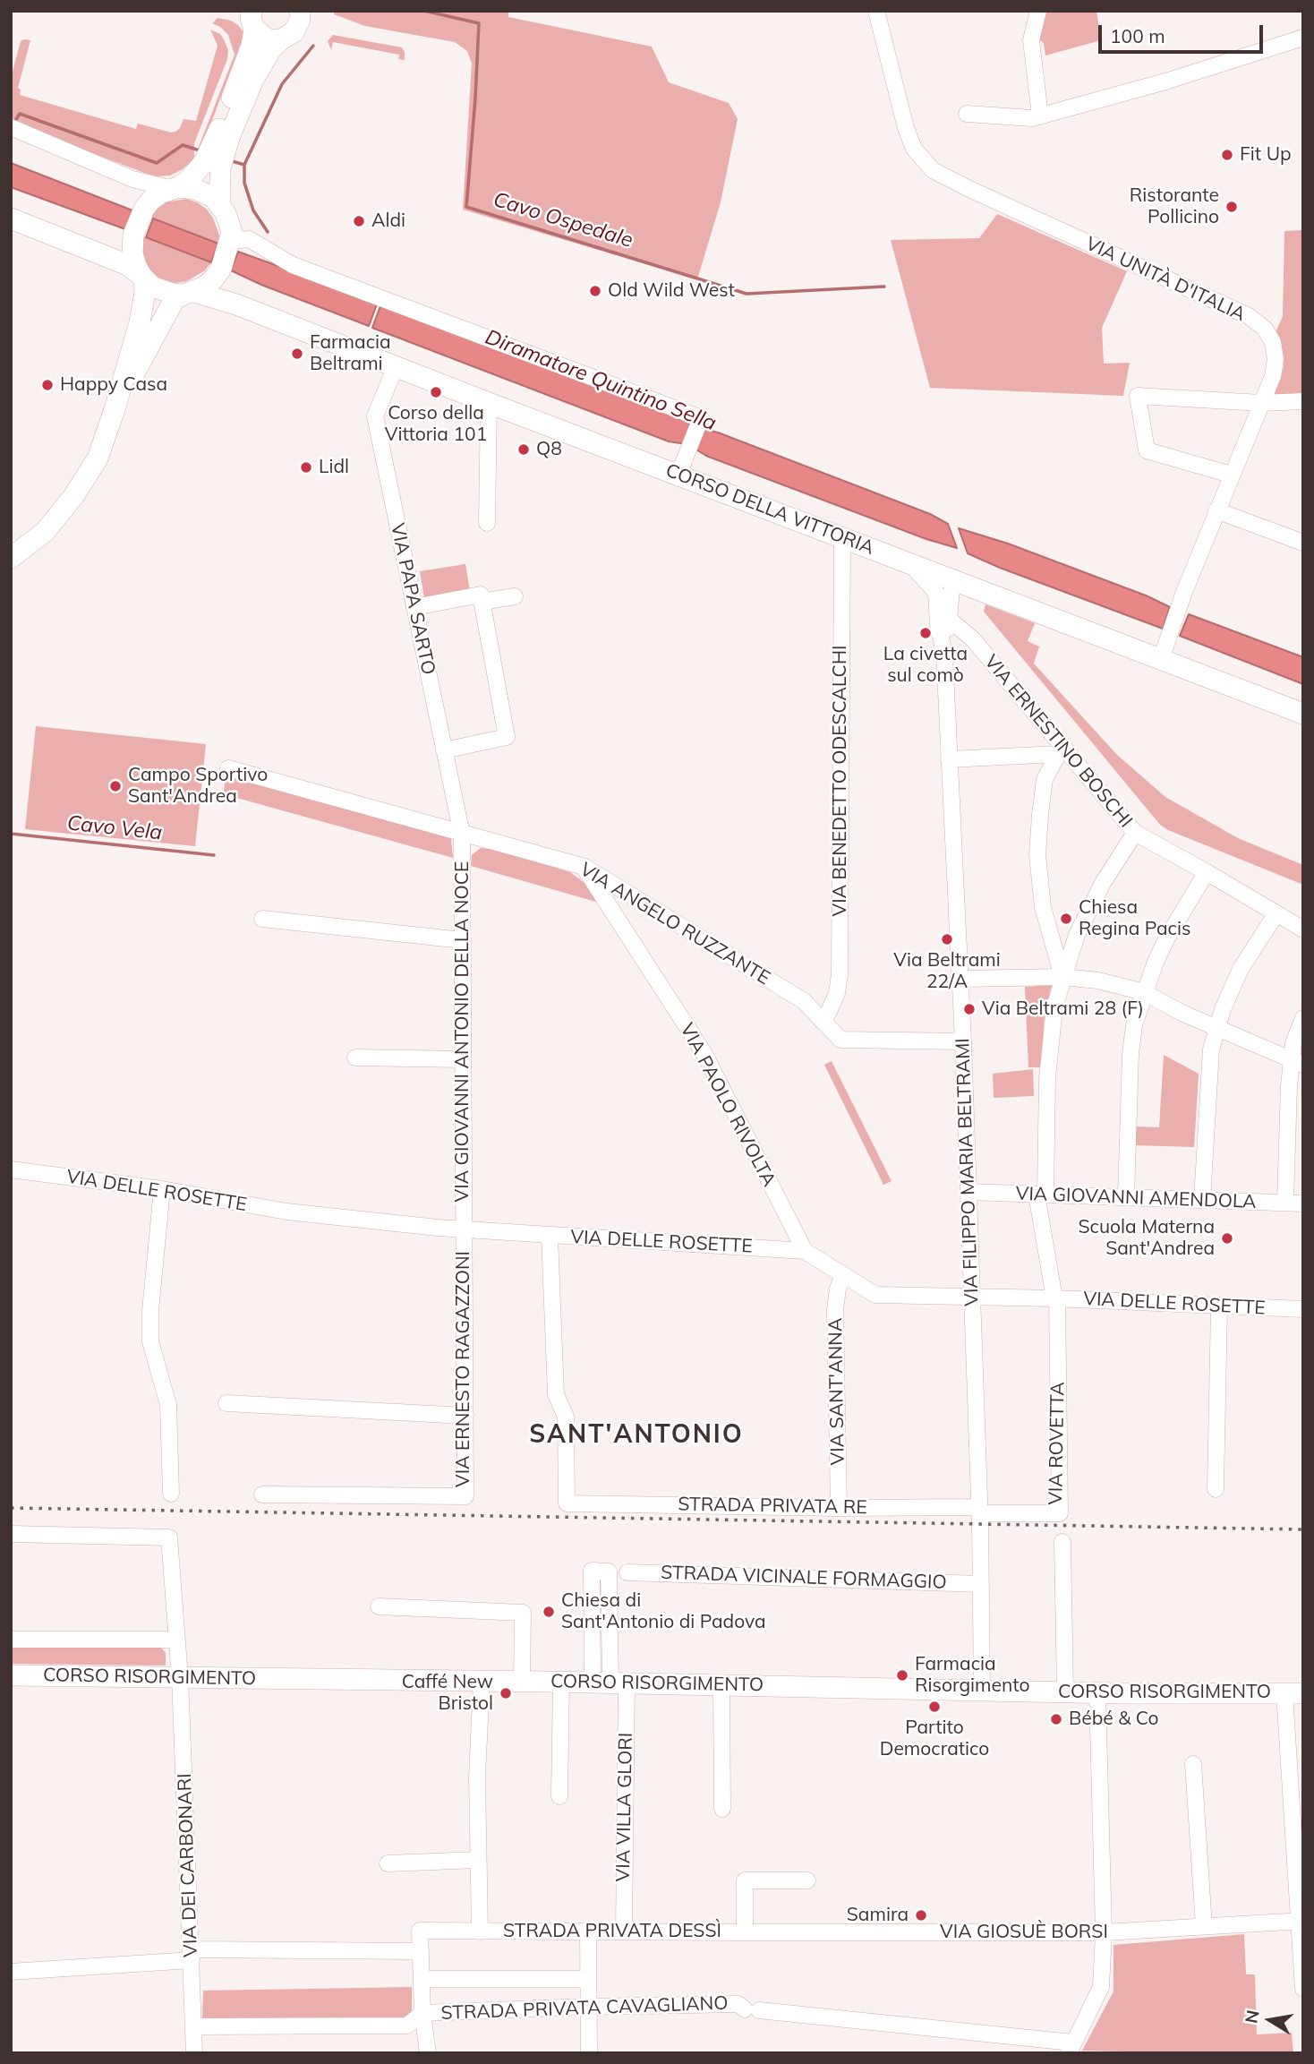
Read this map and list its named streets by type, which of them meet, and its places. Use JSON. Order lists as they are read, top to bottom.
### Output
{
  "streets": {
    "main road": ["CORSO DELLA VITTORIA", "CORSO RISORGIMENTO"],
    "street": [
      "VIA UNITÀ D'ITALIA",
      "VIA PAPA SARTO",
      "VIA ERNESTINO BOSCHI",
      "VIA BENEDETTO ODESCALCHI",
      "VIA ANGELO RUZZANTE",
      "VIA GIOVANNI ANTONIO DELLA NOCE",
      "VIA PAOLO RIVOLTA",
      "VIA FILIPPO MARIA BELTRAMI",
      "VIA DELLE ROSETTE",
      "VIA GIOVANNI AMENDOLA",
      "VIA ERNESTO RAGAZZONI",
      "VIA SANT'ANNA",
      "VIA ROVETTA",
      "STRADA PRIVATA RE",
      "STRADA VICINALE FORMAGGIO",
      "VIA VILLA GLORI",
      "VIA DEI CARBONARI",
      "STRADA PRIVATA DESSÌ",
      "VIA GIOSUÈ BORSI",
      "STRADA PRIVATA CAVAGLIANO"
    ]
  },
  "crossings": [
    ["VIA UNITÀ D'ITALIA", "CORSO DELLA VITTORIA"],
    ["CORSO DELLA VITTORIA", "VIA PAPA SARTO"],
    ["CORSO DELLA VITTORIA", "VIA BENEDETTO ODESCALCHI"],
    ["CORSO DELLA VITTORIA", "VIA FILIPPO MARIA BELTRAMI"],
    ["VIA PAPA SARTO", "VIA ANGELO RUZZANTE"],
    ["VIA PAPA SARTO", "VIA GIOVANNI ANTONIO DELLA NOCE"],
    ["VIA ERNESTINO BOSCHI", "VIA FILIPPO MARIA BELTRAMI"],
    ["VIA BENEDETTO ODESCALCHI", "VIA ANGELO RUZZANTE"],
    ["VIA ANGELO RUZZANTE", "VIA GIOVANNI ANTONIO DELLA NOCE"],
    ["VIA ANGELO RUZZANTE", "VIA PAOLO RIVOLTA"],
    ["VIA ANGELO RUZZANTE", "VIA FILIPPO MARIA BELTRAMI"],
    ["VIA GIOVANNI ANTONIO DELLA NOCE", "VIA DELLE ROSETTE"],
    ["VIA GIOVANNI ANTONIO DELLA NOCE", "VIA ERNESTO RAGAZZONI"],
    ["VIA PAOLO RIVOLTA", "VIA DELLE ROSETTE"],
    ["VIA FILIPPO MARIA BELTRAMI", "VIA DELLE ROSETTE"],
    ["VIA FILIPPO MARIA BELTRAMI", "VIA GIOVANNI AMENDOLA"],
    ["VIA FILIPPO MARIA BELTRAMI", "VIA ROVETTA"],
    ["VIA FILIPPO MARIA BELTRAMI", "STRADA PRIVATA RE"],
    ["VIA FILIPPO MARIA BELTRAMI", "STRADA VICINALE FORMAGGIO"],
    ["VIA FILIPPO MARIA BELTRAMI", "CORSO RISORGIMENTO"],
    ["VIA DELLE ROSETTE", "VIA ERNESTO RAGAZZONI"],
    ["VIA DELLE ROSETTE", "VIA SANT'ANNA"],
    ["VIA DELLE ROSETTE", "VIA ROVETTA"],
    ["VIA DELLE ROSETTE", "STRADA PRIVATA RE"],
    ["VIA SANT'ANNA", "STRADA PRIVATA RE"],
    ["VIA ROVETTA", "STRADA PRIVATA RE"],
    ["CORSO RISORGIMENTO", "VIA VILLA GLORI"],
    ["CORSO RISORGIMENTO", "VIA DEI CARBONARI"],
    ["VIA VILLA GLORI", "STRADA PRIVATA DESSÌ"],
    ["STRADA PRIVATA DESSÌ", "VIA GIOSUÈ BORSI"]
  ],
  "districts": ["SANT'ANTONIO"],
  "water": ["Cavo Ospedale", "Diramatore Quintino Sella", "Cavo Vela"],
  "places": [
    "Fit Up",
    "Ristorante Pollicino",
    "Aldi",
    "Old Wild West",
    "Farmacia Beltrami",
    "Happy Casa",
    "Corso della Vittoria 101",
    "Q8",
    "Lidl",
    "La civetta sul comò",
    "Campo Sportivo Sant'Andrea",
    "Chiesa Regina Pacis",
    "Via Beltrami 22/A",
    "Via Beltrami 28 (F)",
    "Scuola Materna Sant'Andrea",
    "Chiesa di Sant'Antonio di Padova",
    "Farmacia Risorgimento",
    "Caffé New Bristol",
    "Partito Democratico",
    "Bébé & Co",
    "Samira"
  ],
  "scale_bar": "100 m",
  "north": "left"
}
